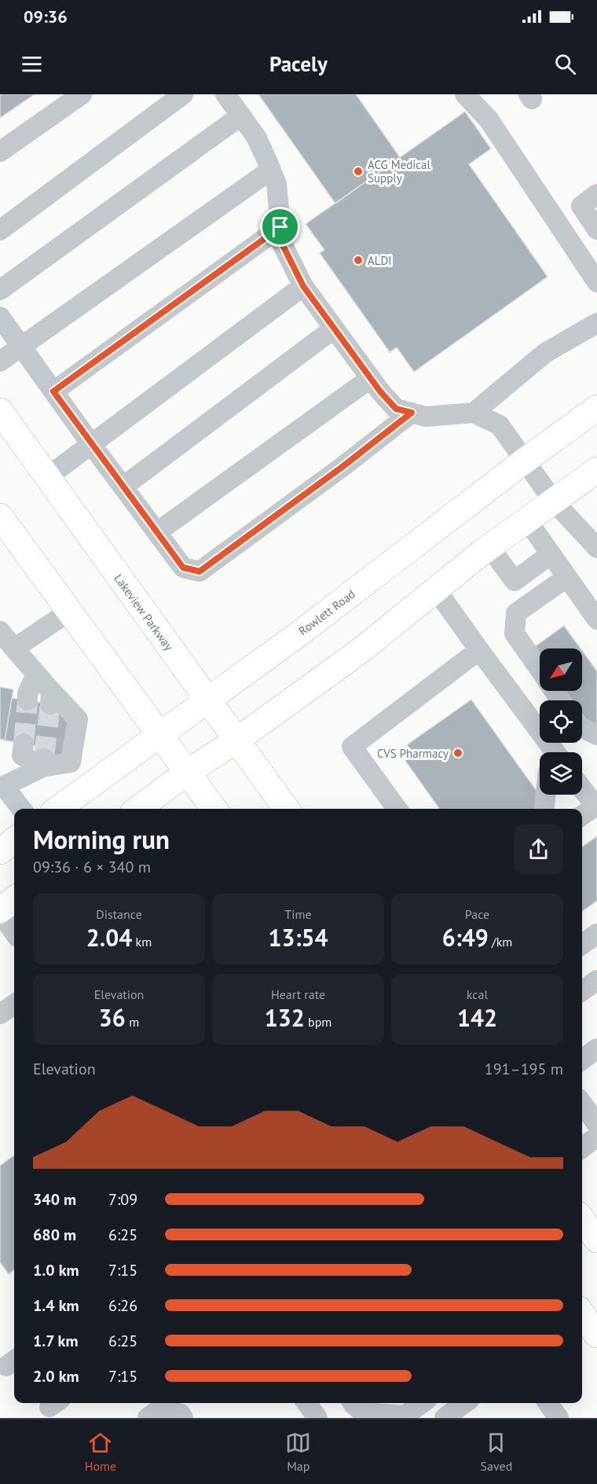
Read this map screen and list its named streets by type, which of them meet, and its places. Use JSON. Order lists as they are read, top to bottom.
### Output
{
  "streets": {
    "main road": ["Lakeview Parkway", "Rowlett Road"]
  },
  "crossings": [
    ["Lakeview Parkway", "Rowlett Road"]
  ],
  "places": ["ACG Medical Supply", "ALDI", "CVS Pharmacy"],
  "north": "bottom left",
  "page": {
    "status": "09:36",
    "header": "Pacely",
    "heading": ["Morning run", "09:36 · 6 × 340 m"],
    "stats": [
      ["Distance", "2.04 km"],
      ["Time", "13:54"],
      ["Pace", "6:49 /km"],
      ["Elevation", "36 m"],
      ["Heart rate", "132 bpm"],
      ["kcal", "142"]
    ],
    "chart": ["Elevation", "191–195 m"],
    "list": [
      {
        "name": "340 m",
        "note": "7:09"
      },
      {
        "name": "680 m",
        "note": "6:25"
      },
      {
        "name": "1.0 km",
        "note": "7:15"
      },
      {
        "name": "1.4 km",
        "note": "6:26"
      },
      {
        "name": "1.7 km",
        "note": "6:25"
      },
      {
        "name": "2.0 km",
        "note": "7:15"
      }
    ],
    "tabs": ["Home", "Map", "Saved"]
  }
}
